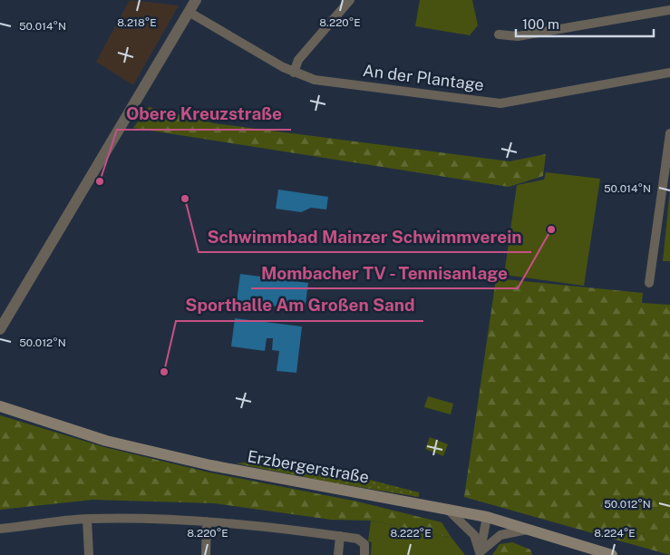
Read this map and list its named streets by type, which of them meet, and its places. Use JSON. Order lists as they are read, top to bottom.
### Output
{
  "streets": {
    "main road": ["Erzbergerstraße"],
    "street": ["An der Plantage"]
  },
  "places": [
    "Obere Kreuzstraße",
    "Schwimmbad Mainzer Schwimmverein",
    "Mombacher TV - Tennisanlage",
    "Sporthalle Am Großen Sand"
  ],
  "scale_bar": "100 m",
  "coordinates": [
    "8.218°E",
    "8.220°E",
    "50.014°N",
    "50.012°N",
    "8.222°E",
    "8.224°E"
  ]
}
